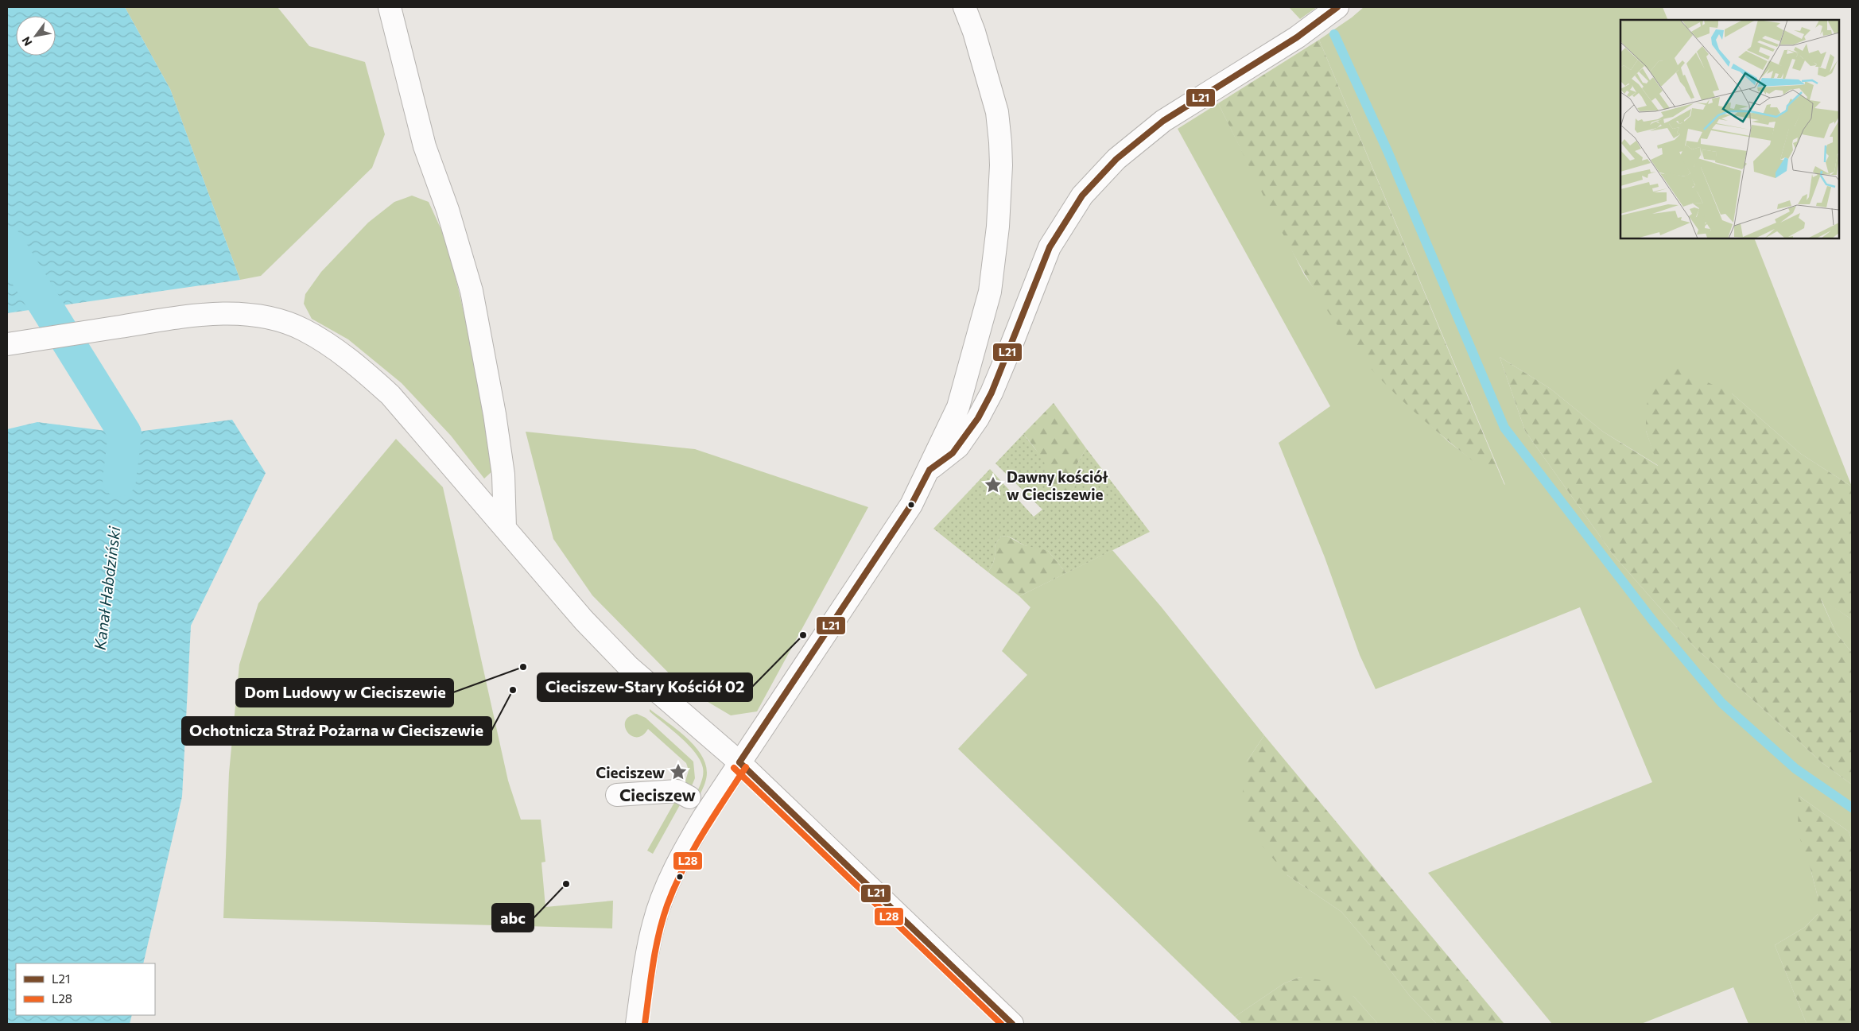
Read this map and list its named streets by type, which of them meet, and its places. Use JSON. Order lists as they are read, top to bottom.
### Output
{
  "districts": ["Cieciszew"],
  "water": ["Kanał Habdziński"],
  "places": {
    "place": ["Dawny kościół w Cieciszewie", "Cieciszew"],
    "other": [
      "Cieciszew-Stary Kościół 02",
      "Dom Ludowy w Cieciszewie",
      "Ochotnicza Straż Pożarna w Cieciszewie",
      "abc"
    ]
  },
  "lines": ["transit line L21", "transit line L28"],
  "legend": ["L21", "L28"],
  "north": "bottom left"
}
